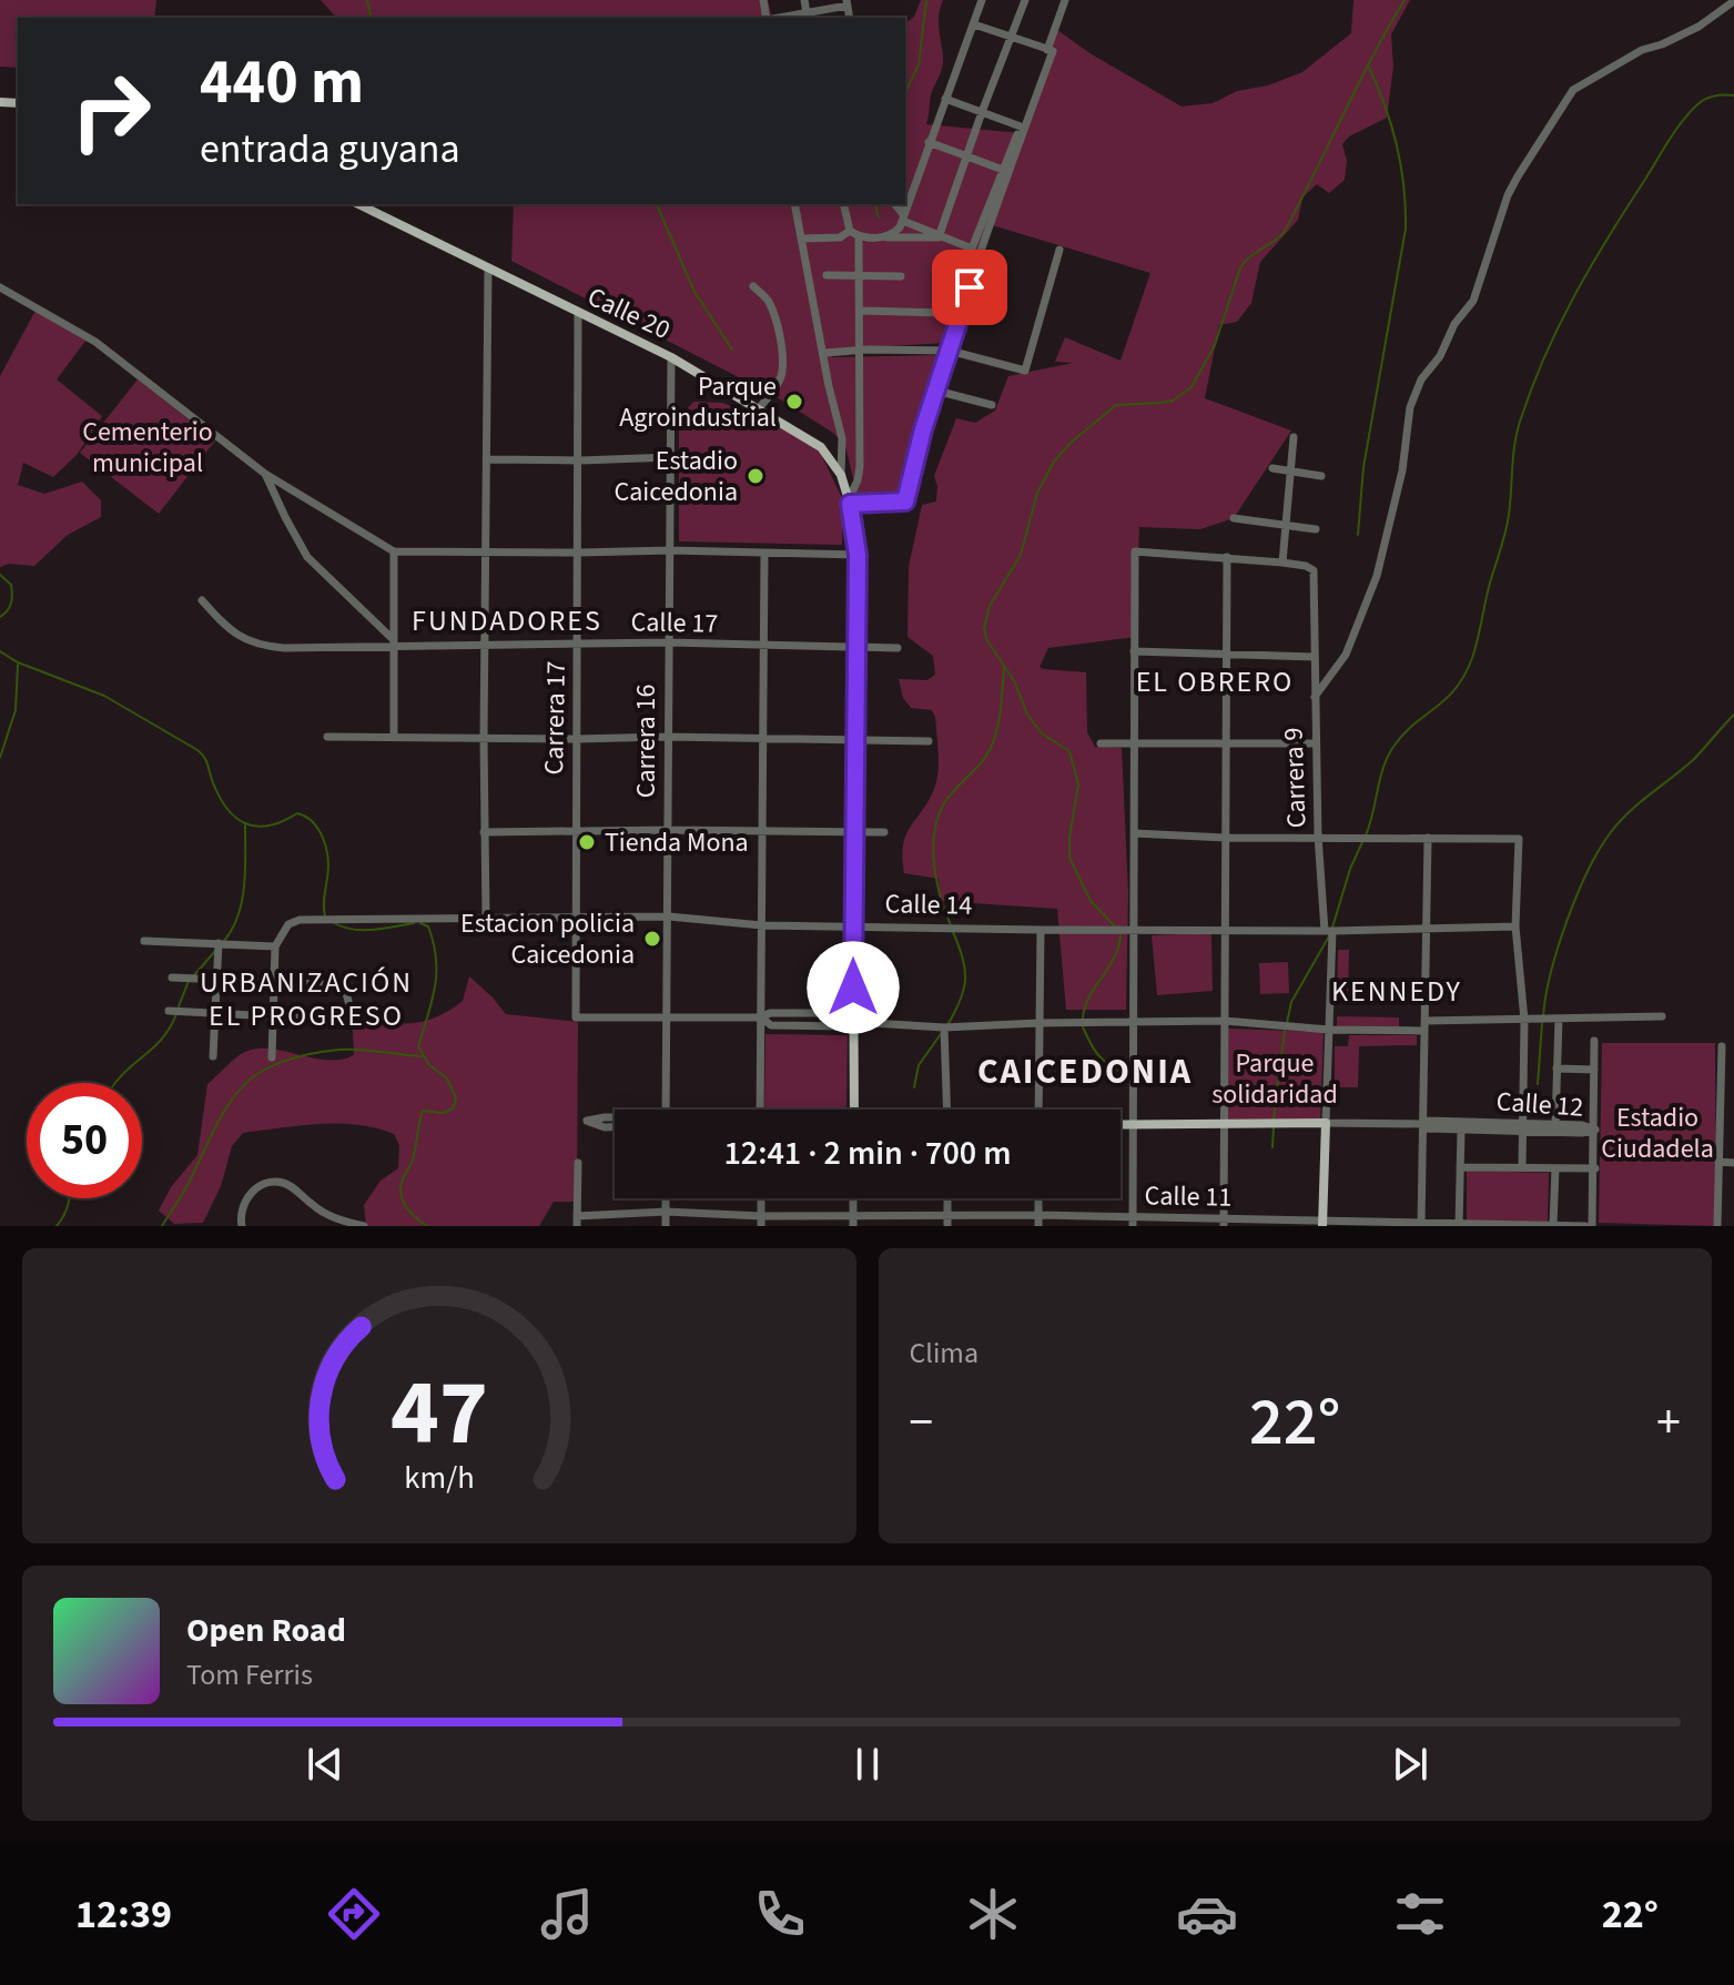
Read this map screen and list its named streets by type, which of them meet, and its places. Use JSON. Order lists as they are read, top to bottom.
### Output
{
  "streets": {
    "main road": ["Calle 20", "Carrera 9", "Calle 12"],
    "street": [
      "Calle 17",
      "Carrera 17",
      "Carrera 16",
      "Calle 14",
      "Calle 11"
    ]
  },
  "crossings": [
    ["Calle 20", "Calle 17"],
    ["Calle 20", "Carrera 17"],
    ["Calle 20", "Carrera 16"],
    ["Calle 20", "Calle 14"],
    ["Calle 17", "Carrera 17"],
    ["Calle 17", "Carrera 16"],
    ["Carrera 17", "Carrera 16"],
    ["Carrera 17", "Calle 14"],
    ["Carrera 16", "Calle 14"],
    ["Carrera 9", "Calle 14"],
    ["Carrera 9", "Calle 12"],
    ["Carrera 9", "Calle 11"]
  ],
  "districts": [
    "FUNDADORES",
    "EL OBRERO",
    "URBANIZACIÓN EL PROGRESO",
    "KENNEDY",
    "CAICEDONIA"
  ],
  "parks": ["Cementerio municipal", "Parque solidaridad", "Estadio Ciudadela"],
  "places": [
    "Parque Agroindustrial",
    "Estadio Caicedonia",
    "Tienda Mona",
    "Estacion policia Caicedonia"
  ],
  "page": {
    "turn": ["440 m", "entrada guyana"],
    "limit": "50",
    "trip": "12:41 · 2 min · 700 m",
    "tile": "Clima",
    "heat": ["−", "22°", "+"],
    "song": ["Open Road", "Tom Ferris"],
    "tabs": ["12:39", "22°"],
    "gauge": ["47", "km/h"]
  }
}
